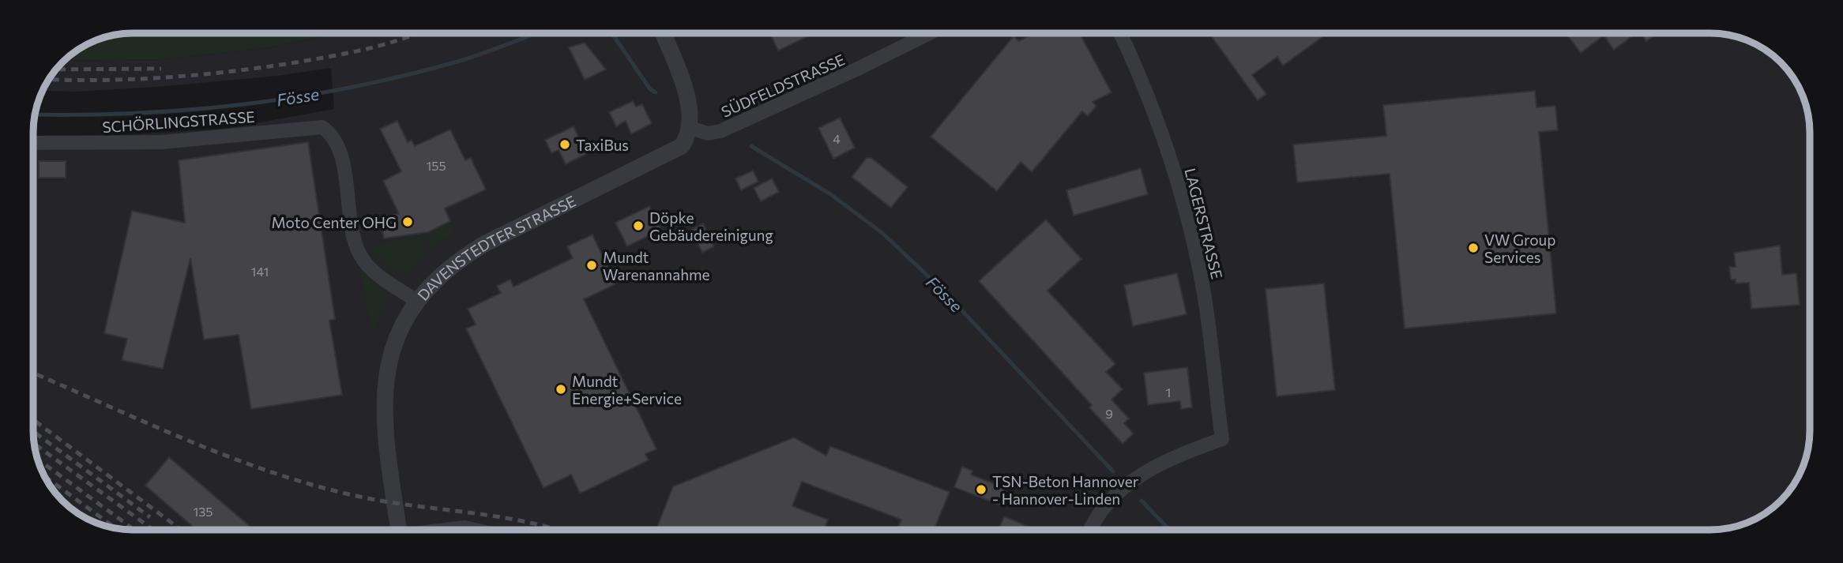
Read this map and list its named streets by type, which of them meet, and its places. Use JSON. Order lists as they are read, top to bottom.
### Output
{
  "streets": {
    "street": [
      "SÜDFELDSTRASSE",
      "SCHÖRLINGSTRASSE",
      "LAGERSTRASSE",
      "DAVENSTEDTER STRASSE"
    ]
  },
  "crossings": [
    ["SÜDFELDSTRASSE", "DAVENSTEDTER STRASSE"],
    ["SCHÖRLINGSTRASSE", "DAVENSTEDTER STRASSE"]
  ],
  "water": ["Fösse"],
  "places": [
    "TaxiBus",
    "Moto Center OHG",
    "Döpke Gebäudereinigung",
    "VW Group Services",
    "Mundt Warenannahme",
    "Mundt Energie+Service",
    "TSN-Beton Hannover - Hannover-Linden"
  ],
  "house_numbers": [
    "4",
    "155",
    "141",
    "1",
    "9",
    "135"
  ]
}
